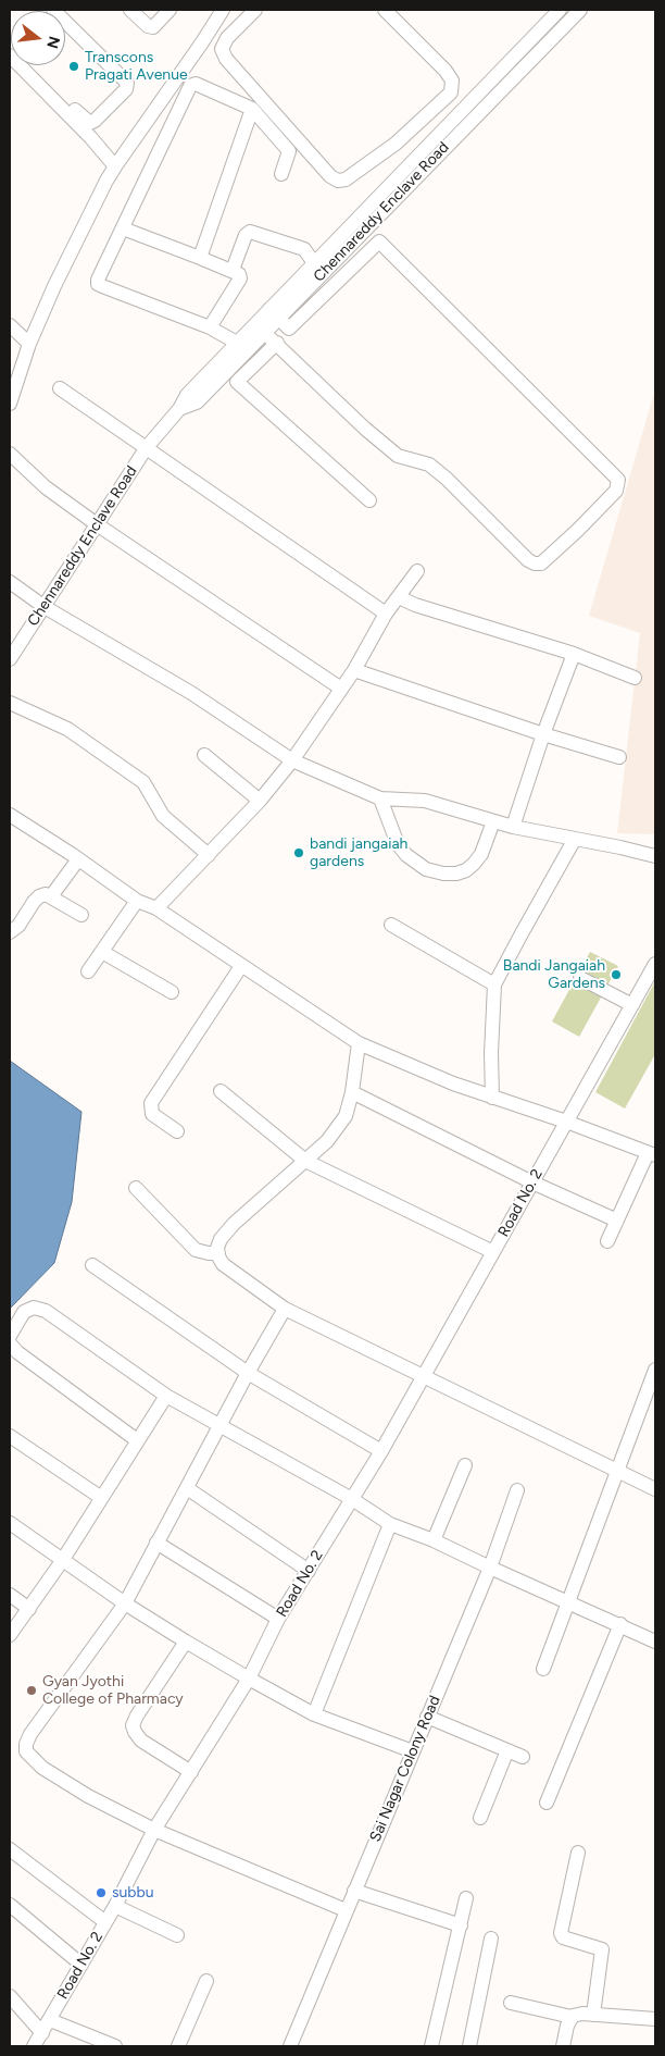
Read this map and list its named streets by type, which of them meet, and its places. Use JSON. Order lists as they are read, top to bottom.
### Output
{
  "streets": {
    "street": ["Chennareddy Enclave Road", "Road No. 2", "Sai Nagar Colony Road"]
  },
  "places": [
    "Transcons Pragati Avenue",
    "bandi jangaiah gardens",
    "Bandi Jangaiah Gardens",
    "Gyan Jyothi College of Pharmacy",
    "subbu"
  ],
  "north": "right"
}
